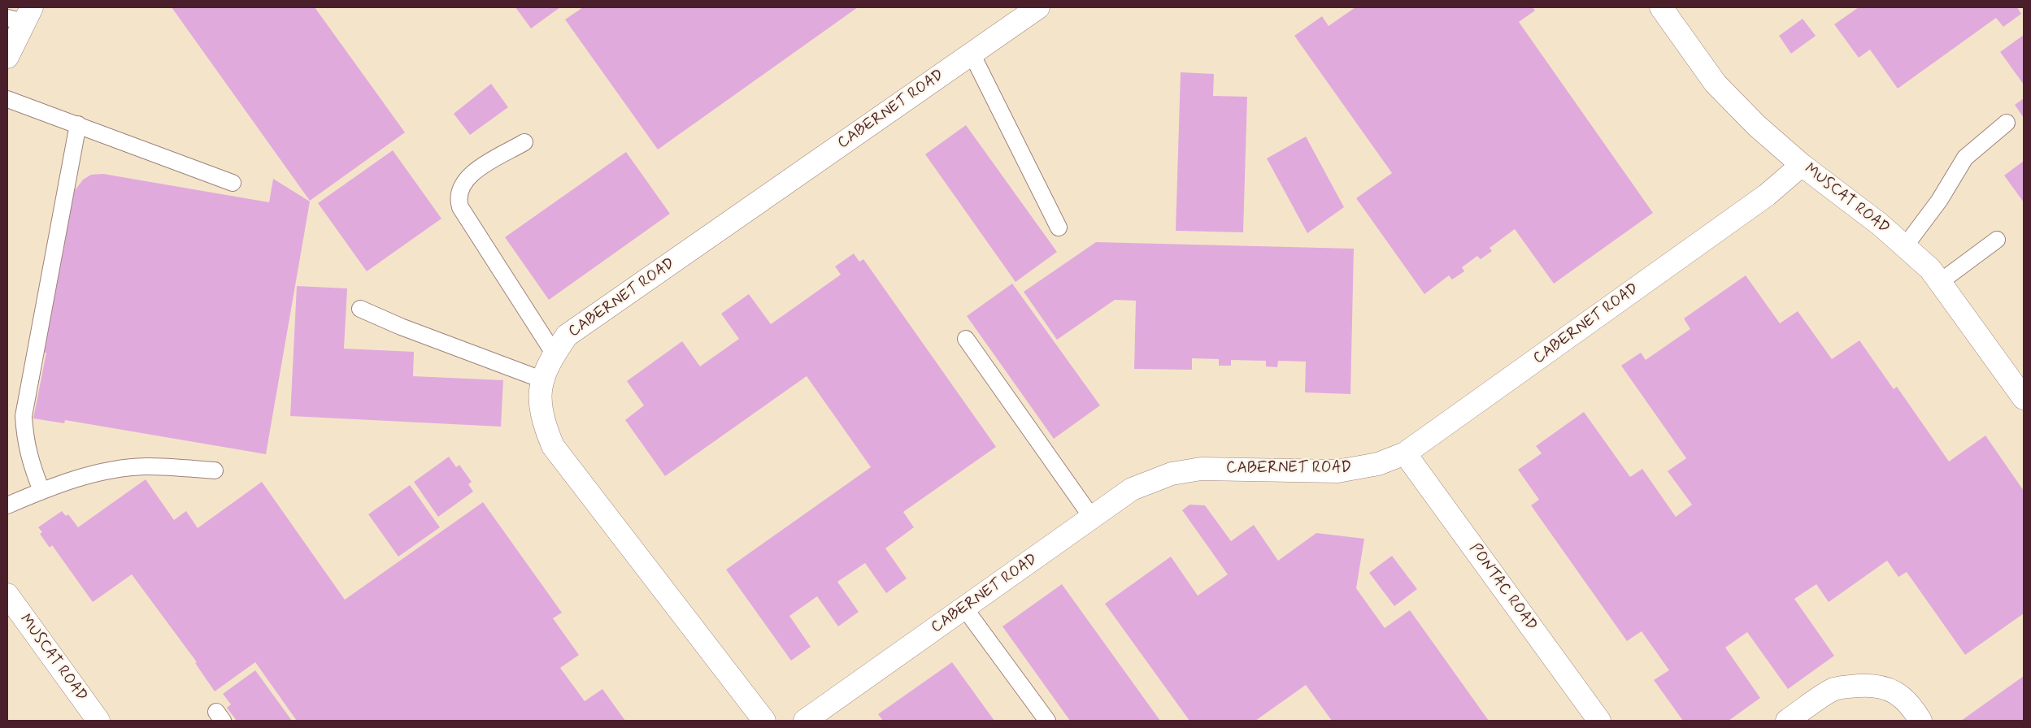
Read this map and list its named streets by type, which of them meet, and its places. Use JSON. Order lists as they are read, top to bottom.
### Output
{
  "streets": {
    "street": ["CABERNET ROAD", "MUSCAT ROAD", "PONTAC ROAD"]
  },
  "crossings": [
    ["CABERNET ROAD", "MUSCAT ROAD"],
    ["CABERNET ROAD", "PONTAC ROAD"]
  ]
}
